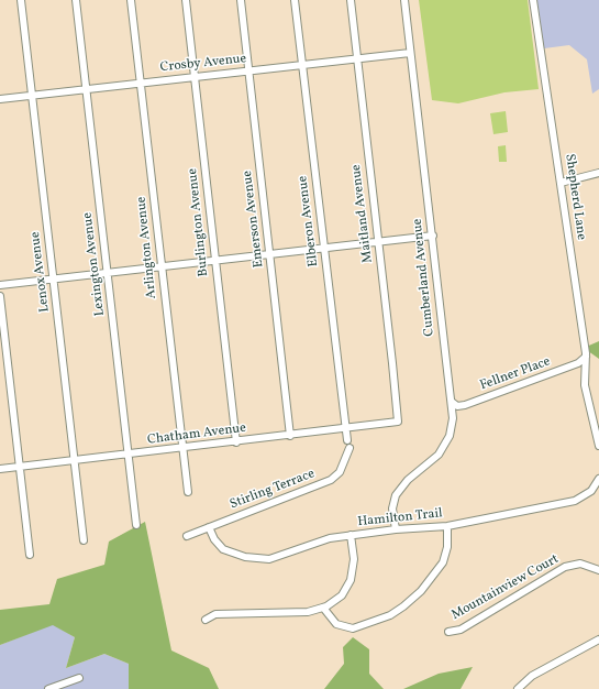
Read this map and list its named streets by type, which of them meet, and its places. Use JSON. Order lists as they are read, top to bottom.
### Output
{
  "streets": {
    "street": [
      "Crosby Avenue",
      "Shepherd Lane",
      "Maitland Avenue",
      "Emerson Avenue",
      "Elberon Avenue",
      "Burlington Avenue",
      "Arlington Avenue",
      "Lexington Avenue",
      "Lenox Avenue",
      "Cumberland Avenue",
      "Fellner Place",
      "Chatham Avenue",
      "Stirling Terrace",
      "Hamilton Trail",
      "Mountainview Court"
    ]
  },
  "crossings": [
    ["Crosby Avenue", "Maitland Avenue"],
    ["Crosby Avenue", "Emerson Avenue"],
    ["Crosby Avenue", "Elberon Avenue"],
    ["Crosby Avenue", "Burlington Avenue"],
    ["Crosby Avenue", "Arlington Avenue"],
    ["Crosby Avenue", "Lexington Avenue"],
    ["Crosby Avenue", "Lenox Avenue"],
    ["Crosby Avenue", "Cumberland Avenue"],
    ["Shepherd Lane", "Fellner Place"],
    ["Maitland Avenue", "Chatham Avenue"],
    ["Emerson Avenue", "Chatham Avenue"],
    ["Elberon Avenue", "Chatham Avenue"],
    ["Burlington Avenue", "Chatham Avenue"],
    ["Arlington Avenue", "Chatham Avenue"],
    ["Lexington Avenue", "Chatham Avenue"],
    ["Lenox Avenue", "Chatham Avenue"],
    ["Cumberland Avenue", "Fellner Place"],
    ["Cumberland Avenue", "Hamilton Trail"],
    ["Stirling Terrace", "Hamilton Trail"]
  ]
}
